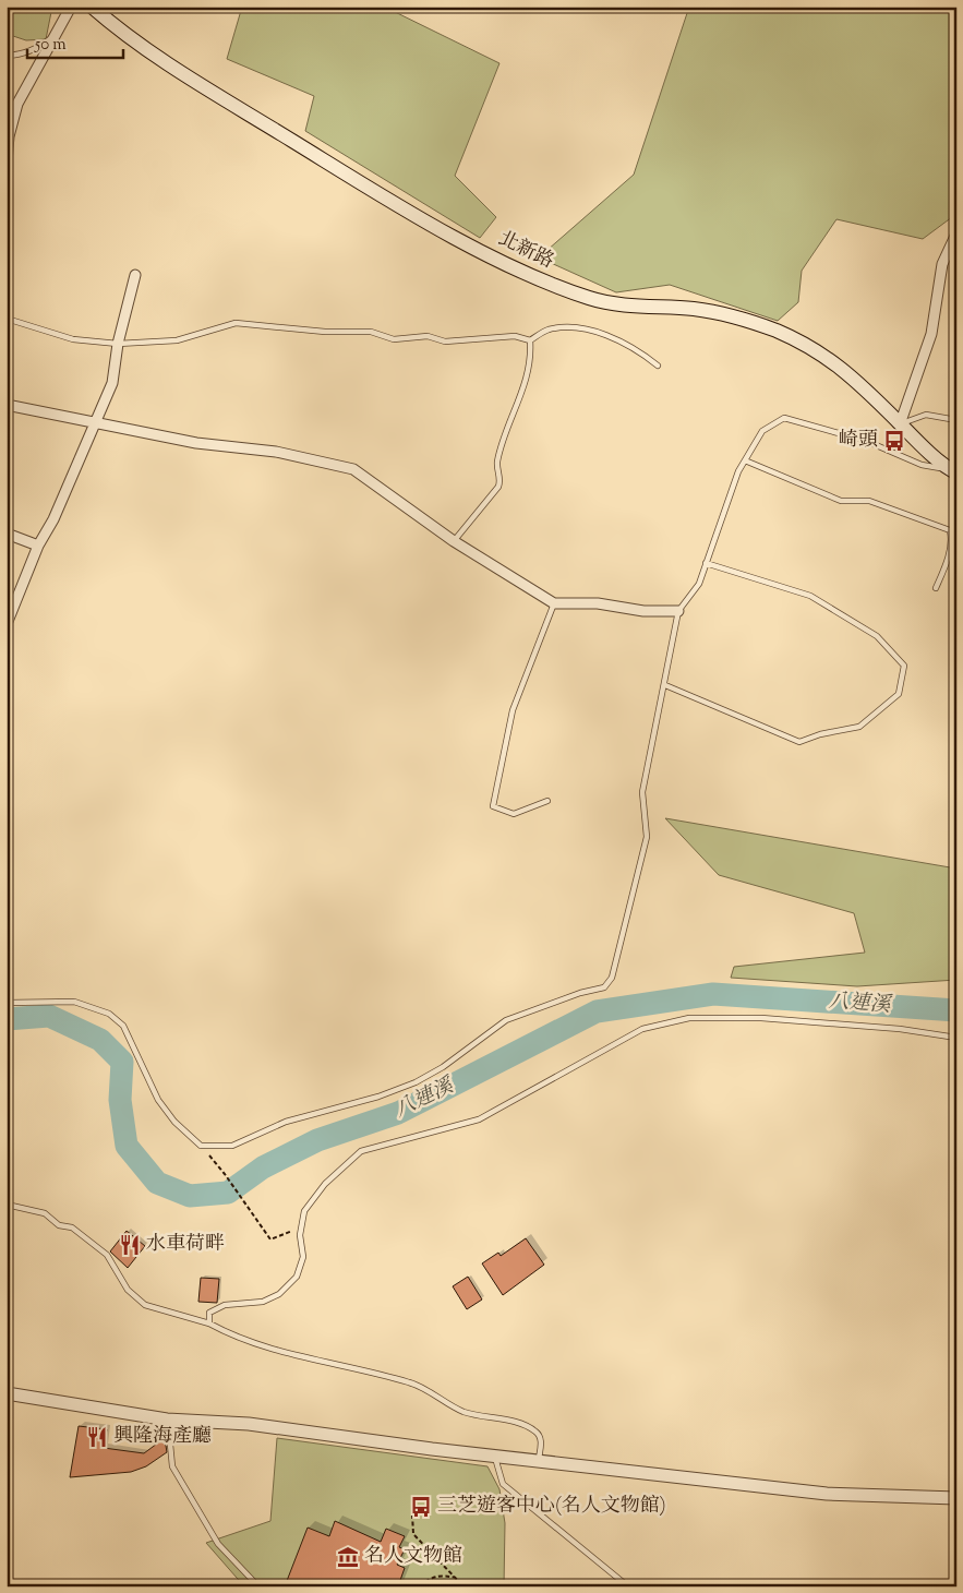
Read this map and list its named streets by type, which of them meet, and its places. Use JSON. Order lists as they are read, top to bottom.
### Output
{
  "streets": {
    "main road": ["北新路"]
  },
  "water": ["八連溪"],
  "places": {
    "bus stop": ["崎頭", "三芝遊客中心(名人文物館)"],
    "restaurant": ["水車荷畔", "興隆海產廳"],
    "museum": ["名人文物館"]
  },
  "scale_bar": "50 m"
}
